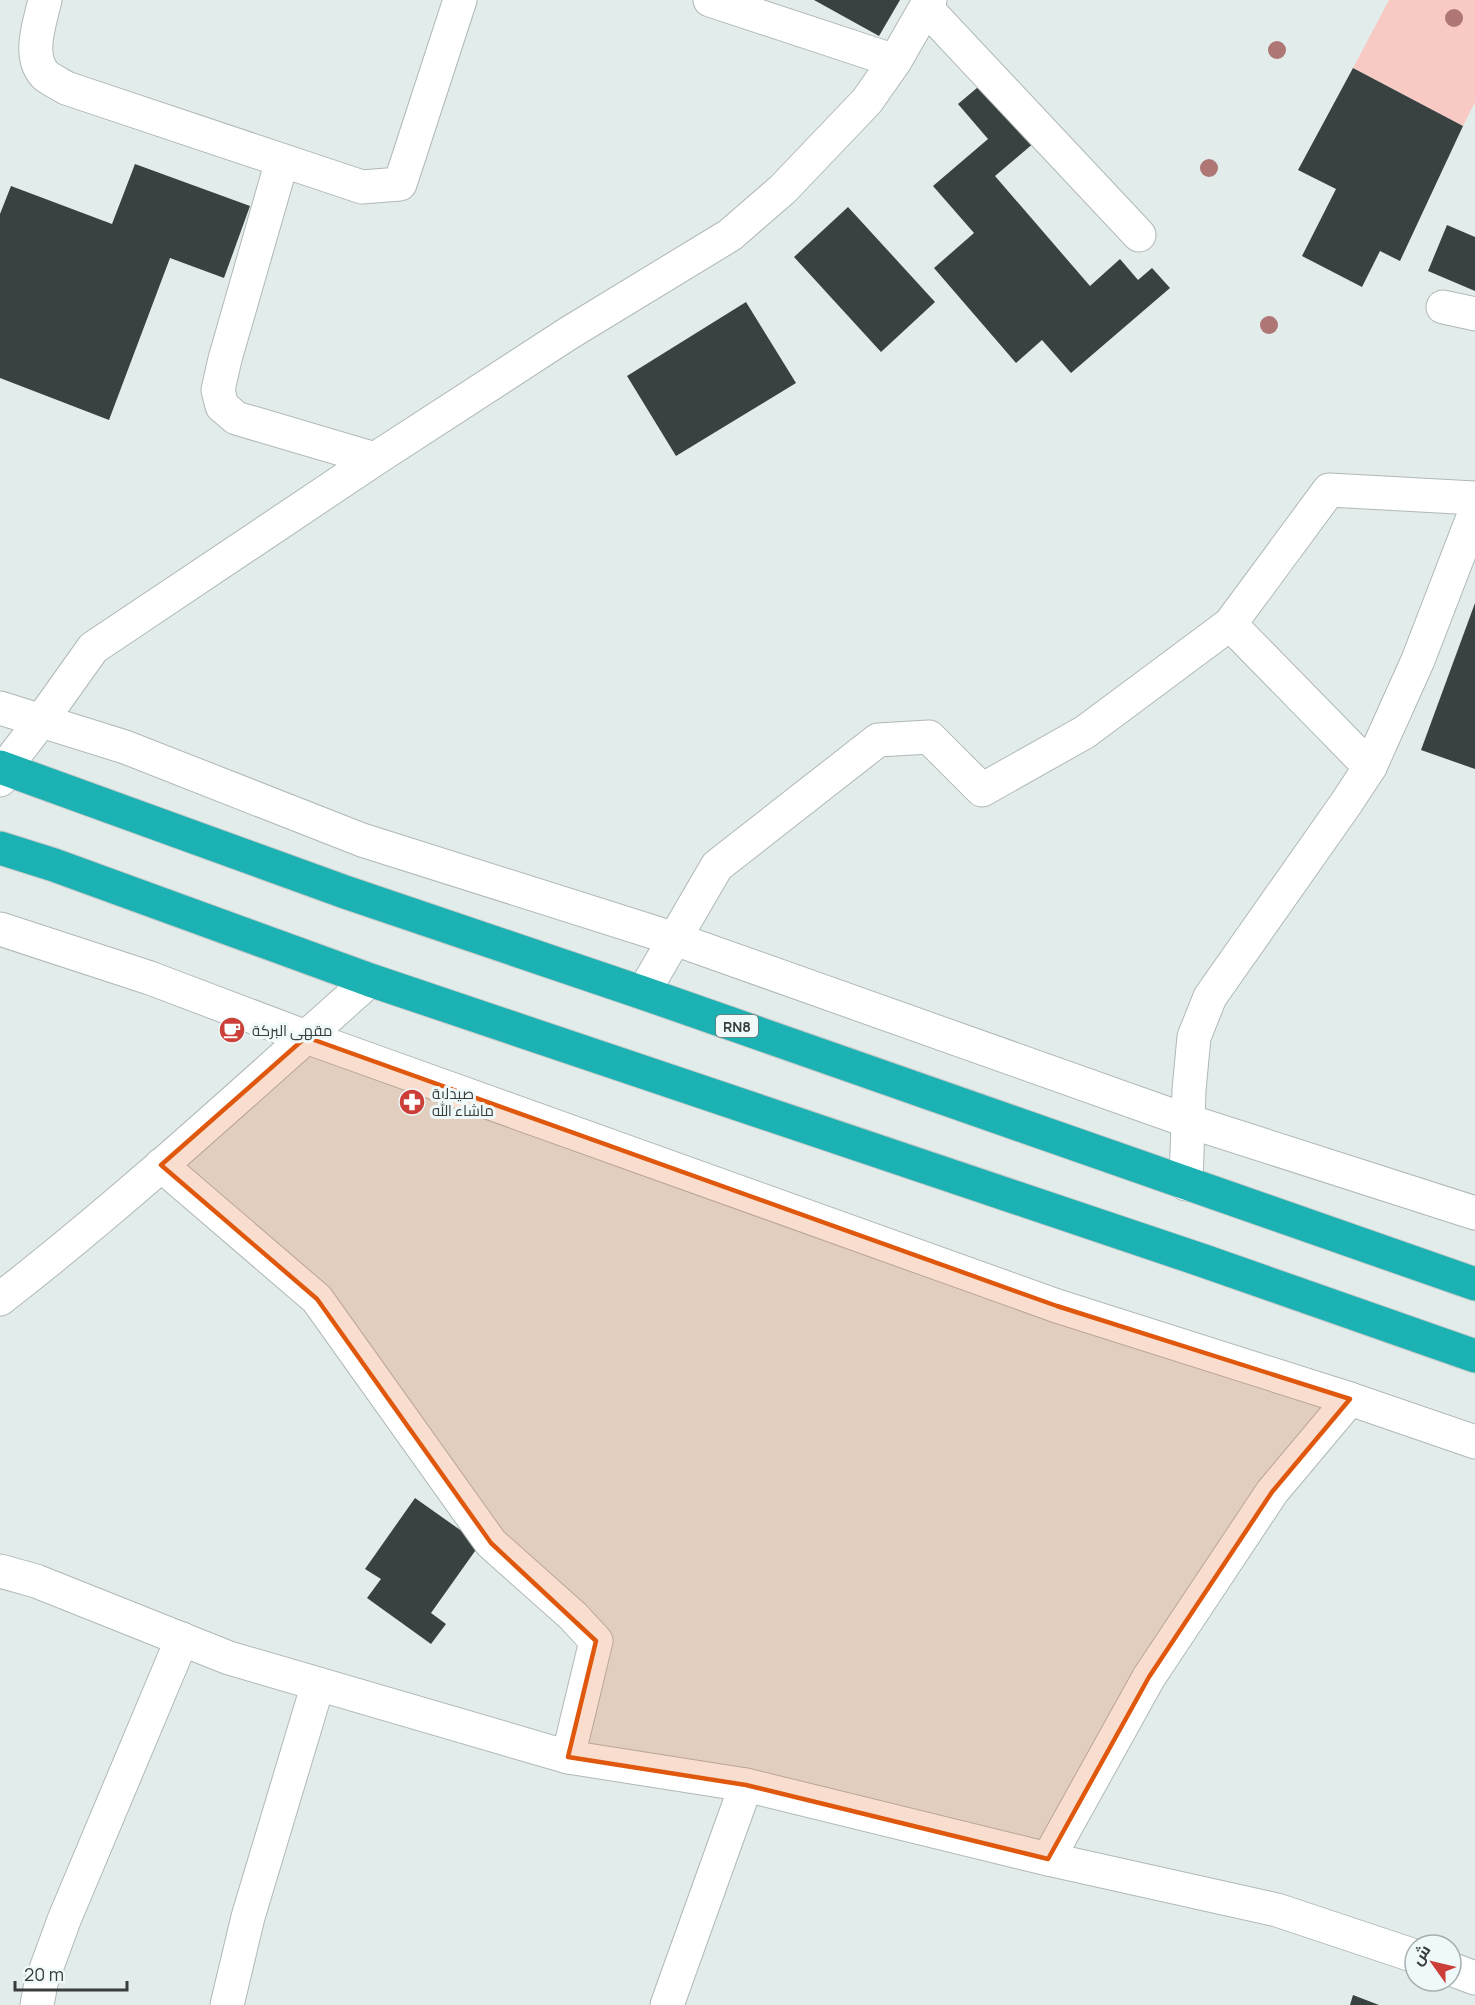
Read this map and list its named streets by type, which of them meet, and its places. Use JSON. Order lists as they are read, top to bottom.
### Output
{
  "streets": {
    "highway": ["RN8"]
  },
  "places": {
    "cafe": ["مقهى البركة"],
    "pharmacy": ["صيدلية ماشاء الله"]
  },
  "scale_bar": "20 m",
  "north": "top left"
}
